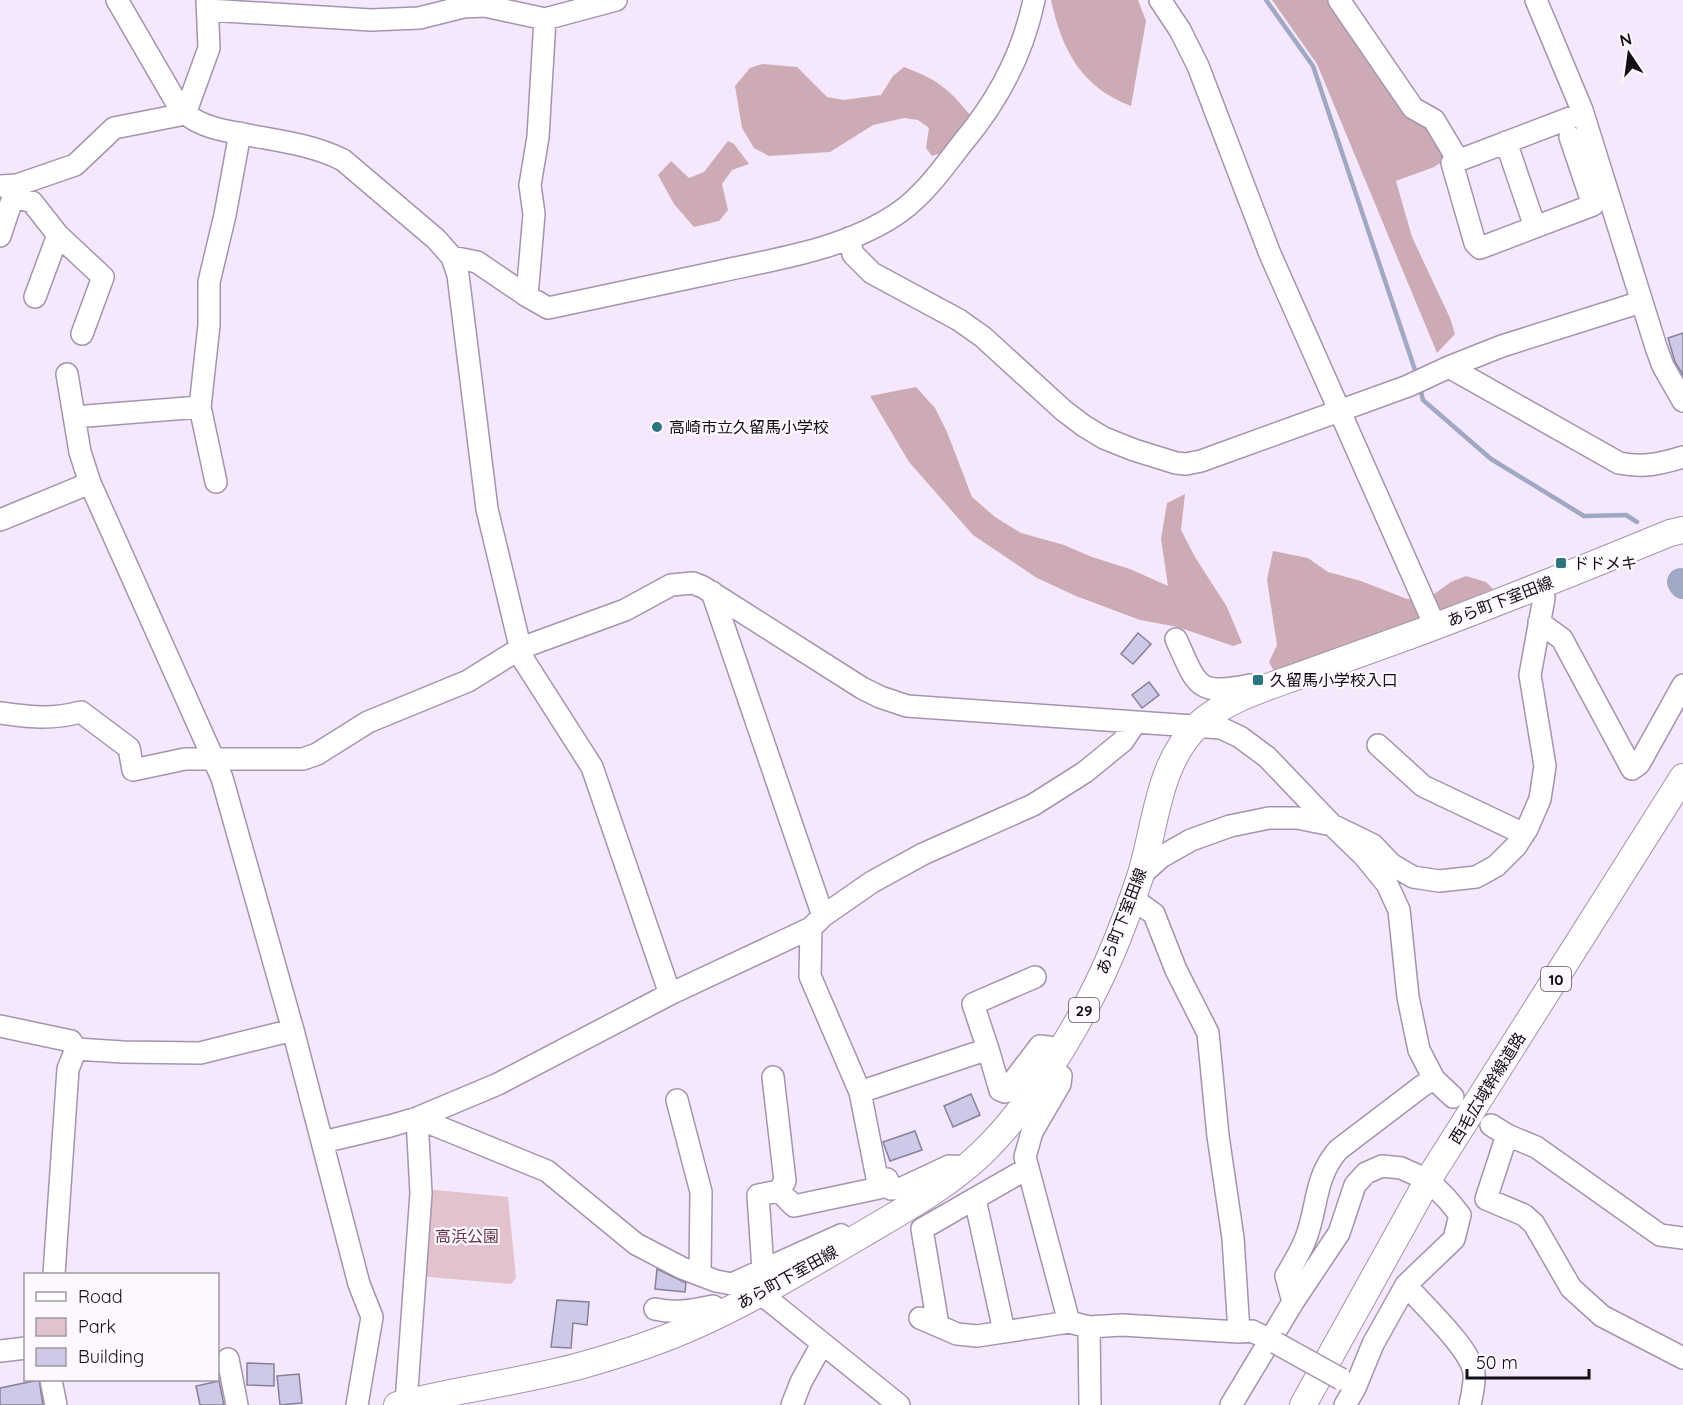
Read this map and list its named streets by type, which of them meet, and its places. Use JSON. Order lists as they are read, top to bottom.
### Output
{
  "streets": {
    "main road": [
      "あら町下室田線",
      "10",
      "29",
      "西毛広域幹線道路"
    ]
  },
  "parks": ["高浜公園"],
  "places": {
    "other": ["高崎市立久留馬小学校"],
    "transit": ["ドドメキ", "久留馬小学校入口"]
  },
  "legend": ["Road", "Park", "Building"],
  "scale_bar": "50 m",
  "north": "top"
}
